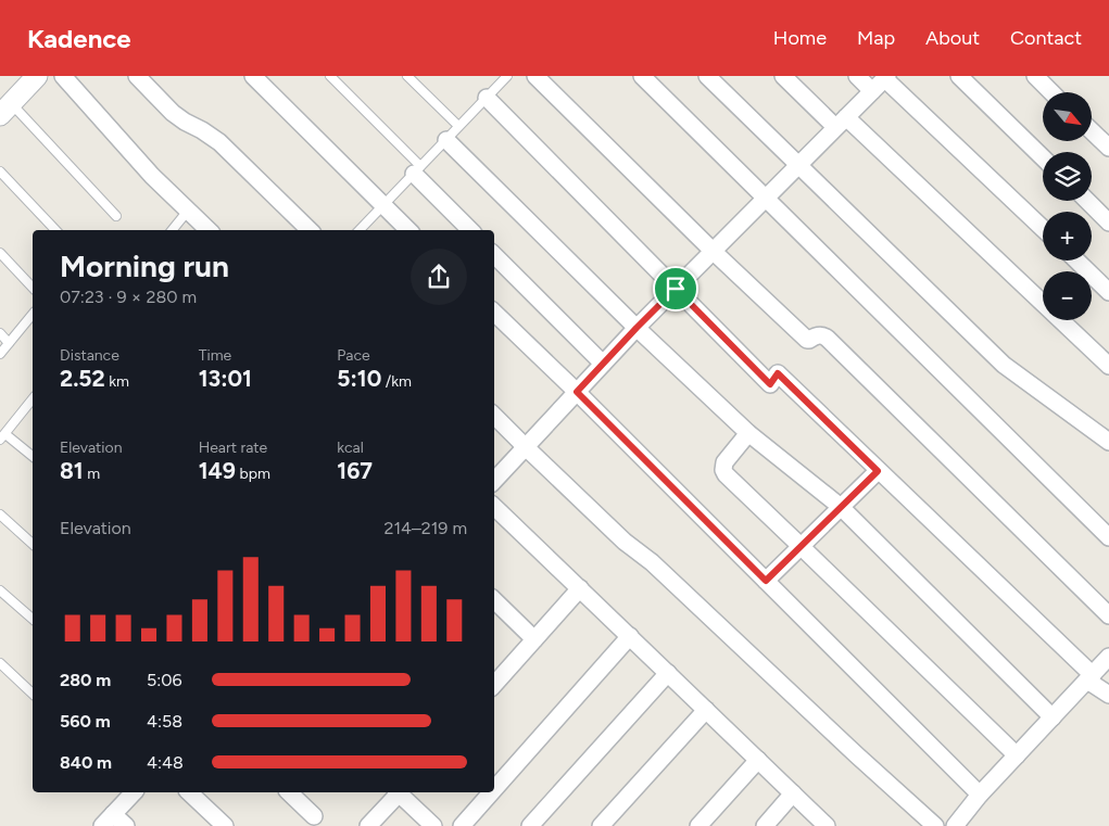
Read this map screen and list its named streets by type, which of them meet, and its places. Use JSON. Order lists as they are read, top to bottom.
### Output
{
  "north": "bottom right",
  "page": {
    "header": "Kadence",
    "nav": [
      "Home",
      "Map",
      "About",
      "Contact"
    ],
    "map_buttons": ["+", "−"],
    "heading": ["Morning run", "07:23 · 9 × 280 m"],
    "stats": [
      ["Distance", "2.52 km"],
      ["Time", "13:01"],
      ["Pace", "5:10 /km"],
      ["Elevation", "81 m"],
      ["Heart rate", "149 bpm"],
      ["kcal", "167"]
    ],
    "chart": ["Elevation", "214–219 m"],
    "list": [
      {
        "name": "280 m",
        "note": "5:06"
      },
      {
        "name": "560 m",
        "note": "4:58"
      },
      {
        "name": "840 m",
        "note": "4:48"
      }
    ]
  }
}
